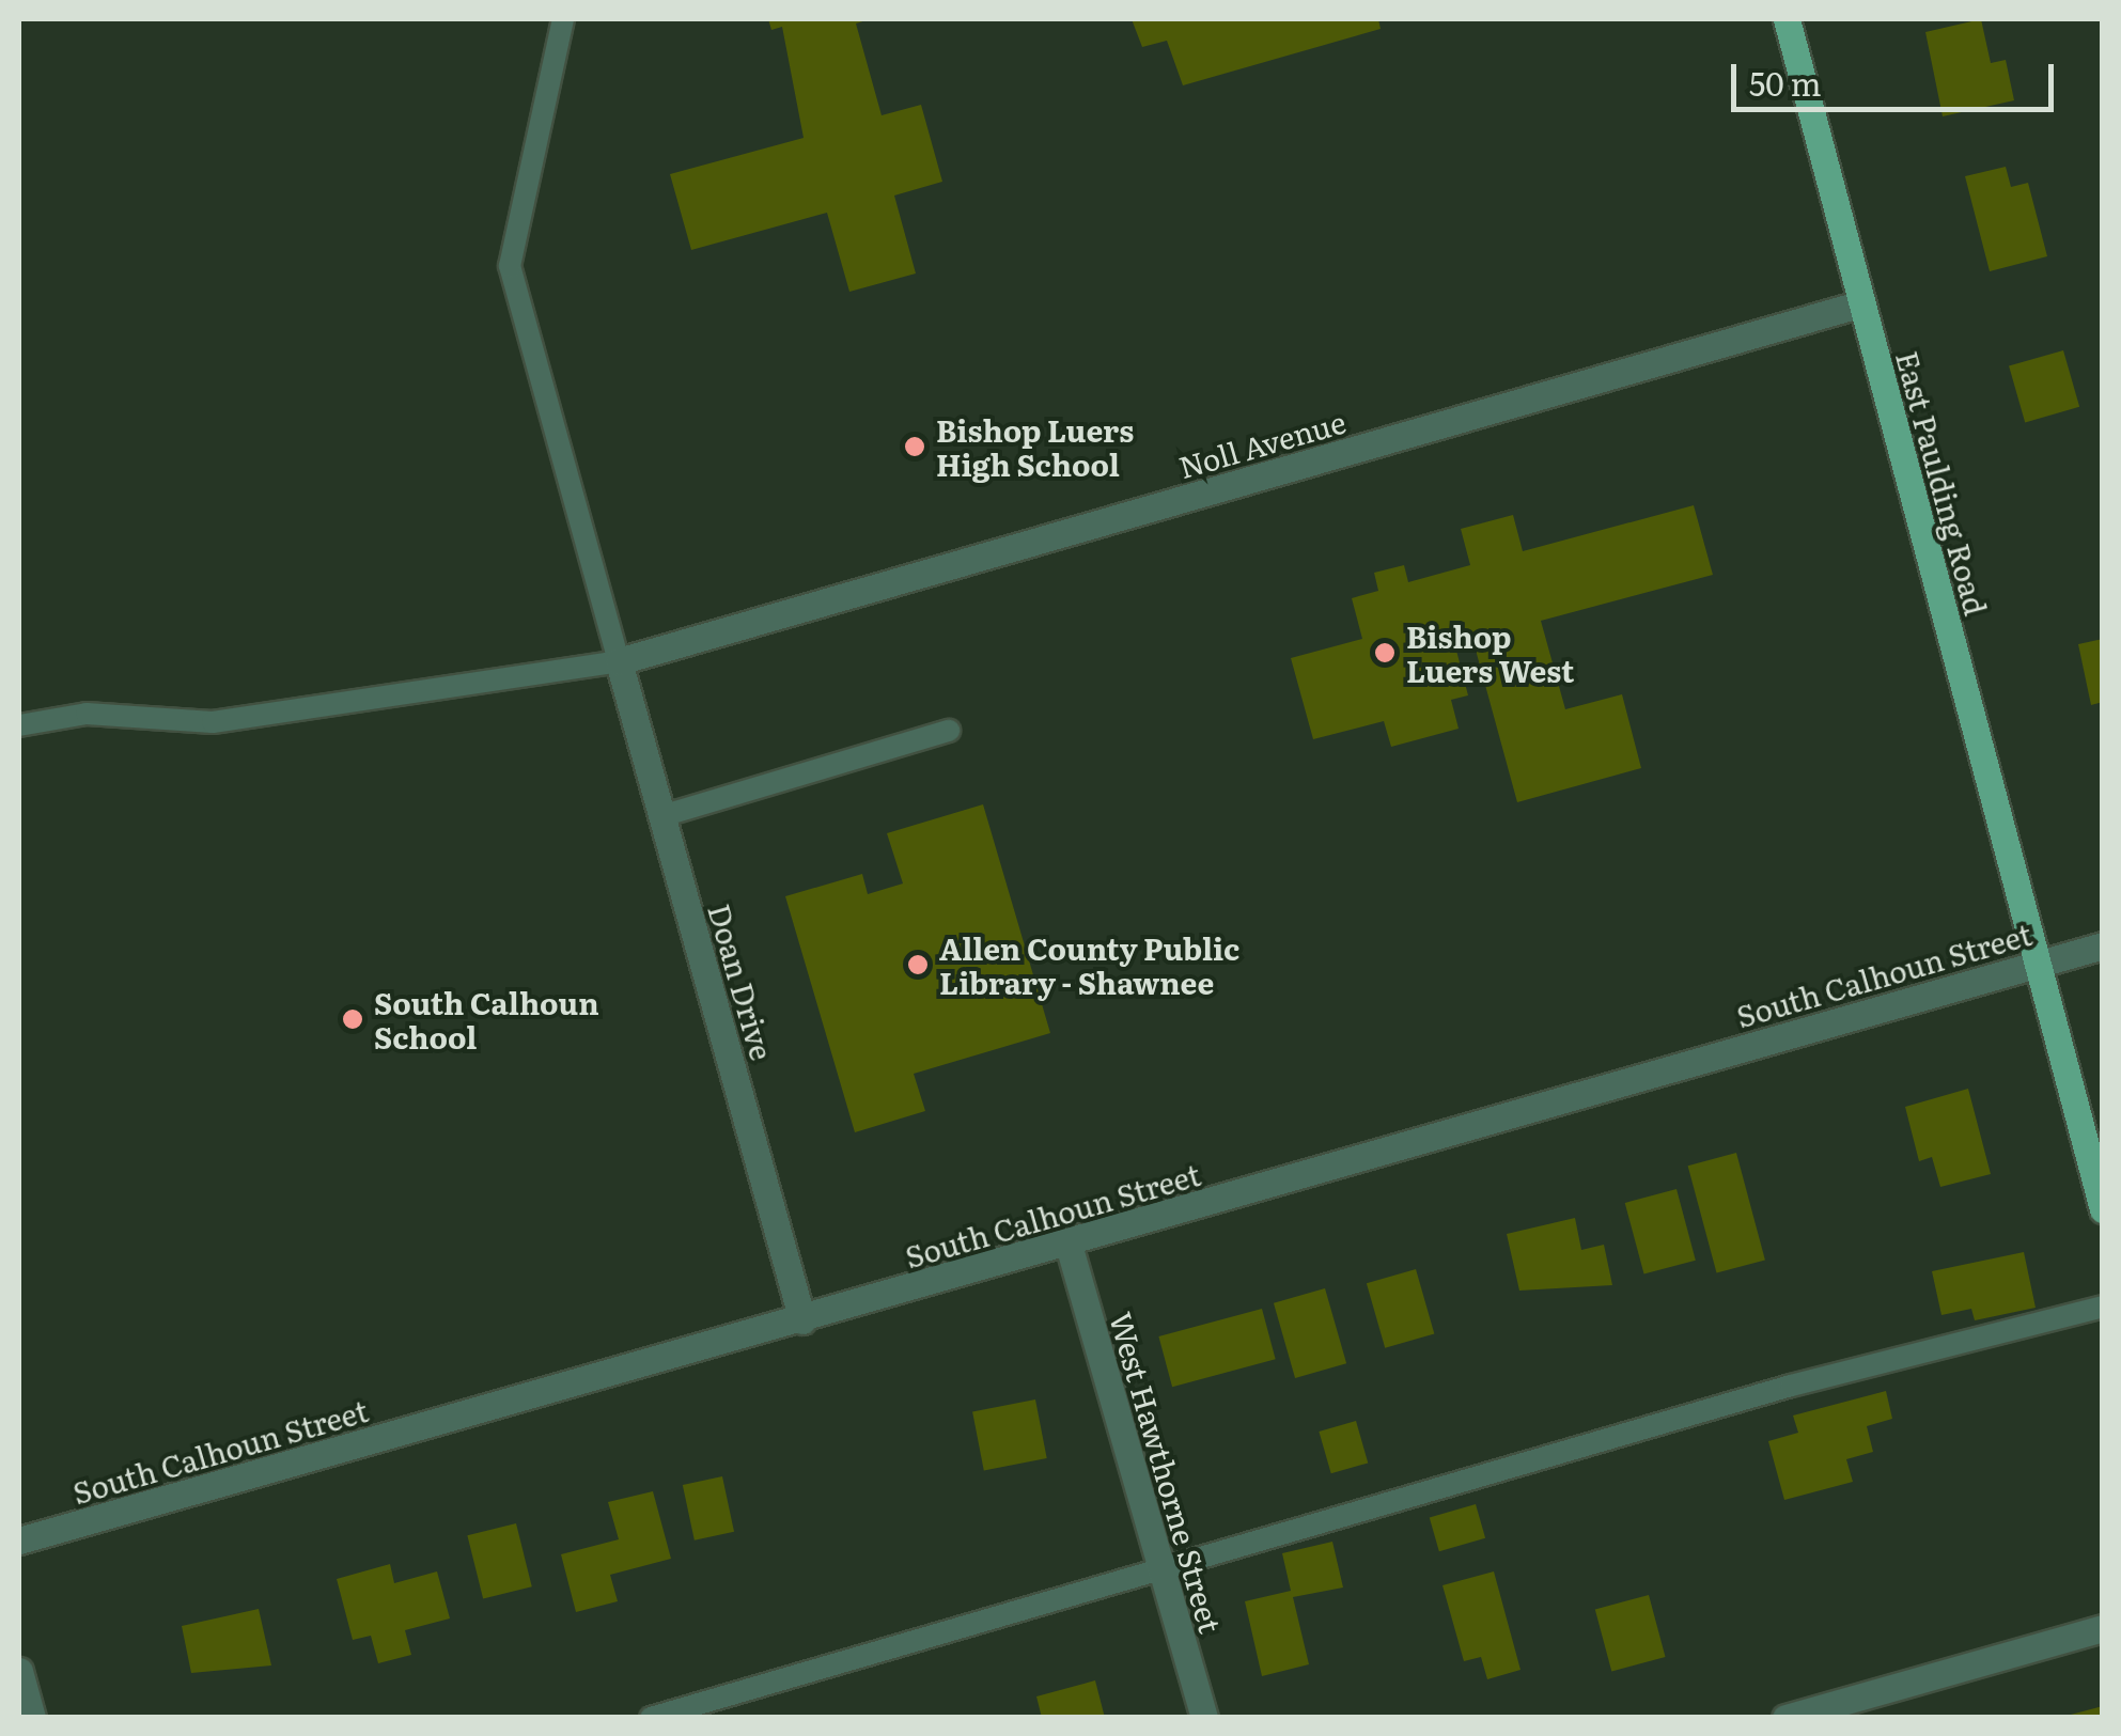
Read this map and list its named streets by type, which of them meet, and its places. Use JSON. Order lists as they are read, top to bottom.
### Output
{
  "streets": {
    "main road": ["East Paulding Road"],
    "street": [
      "Noll Avenue",
      "South Calhoun Street",
      "Doan Drive",
      "West Hawthorne Street"
    ]
  },
  "crossings": [
    ["Noll Avenue", "East Paulding Road"],
    ["Noll Avenue", "Doan Drive"],
    ["East Paulding Road", "South Calhoun Street"],
    ["South Calhoun Street", "Doan Drive"],
    ["South Calhoun Street", "West Hawthorne Street"]
  ],
  "places": [
    "Bishop Luers High School",
    "Bishop Luers West",
    "Allen County Public Library - Shawnee",
    "South Calhoun School"
  ],
  "scale_bar": "50 m"
}
